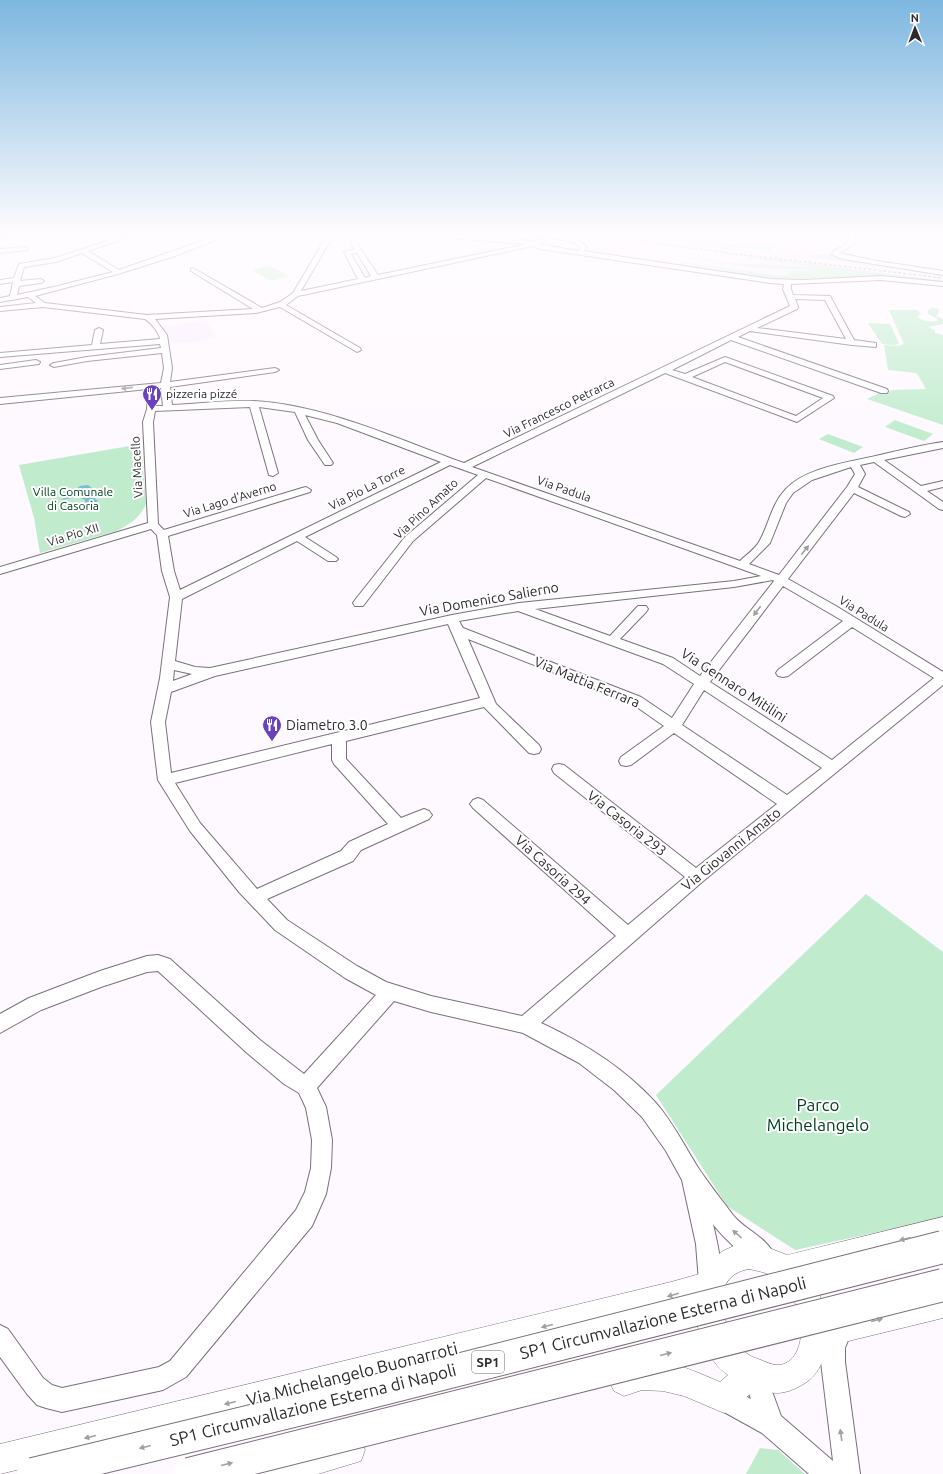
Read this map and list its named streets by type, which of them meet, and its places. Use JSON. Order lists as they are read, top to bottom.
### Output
{
  "streets": {
    "highway": ["SP1 Circumvallazione Esterna di Napoli", "SP1"],
    "main road": ["Via Michelangelo Buonarroti"],
    "street": [
      "Via Francesco Petrarca",
      "Via Macello",
      "Via Pio La Torre",
      "Via Padula",
      "Via Lago d'Averno",
      "Via Pino Amato",
      "Via Pio XII",
      "Via Domenico Salierno",
      "Via Mattia Ferrara",
      "Via Gennaro Mitilini",
      "Via Casoria 293",
      "Via Giovanni Amato",
      "Via Casoria 294"
    ]
  },
  "crossings": [
    ["Via Francesco Petrarca", "Via Padula"],
    ["Via Macello", "Via Padula"],
    ["Via Macello", "Via Lago d'Averno"],
    ["Via Macello", "Via Pio XII"],
    ["Via Pio La Torre", "Via Padula"],
    ["Via Padula", "Via Pino Amato"],
    ["Via Padula", "Via Domenico Salierno"],
    ["Via Padula", "Via Giovanni Amato"],
    ["Via Lago d'Averno", "Via Pio XII"],
    ["Via Domenico Salierno", "Via Mattia Ferrara"],
    ["Via Domenico Salierno", "Via Gennaro Mitilini"],
    ["Via Mattia Ferrara", "Via Giovanni Amato"],
    ["Via Gennaro Mitilini", "Via Giovanni Amato"],
    ["Via Casoria 293", "Via Giovanni Amato"],
    ["Via Giovanni Amato", "Via Casoria 294"]
  ],
  "parks": ["Villa Comunale di Casoria", "Parco Michelangelo"],
  "places": {
    "restaurant": ["pizzeria pizzé", "Diametro 3.0"]
  },
  "north": "top"
}
